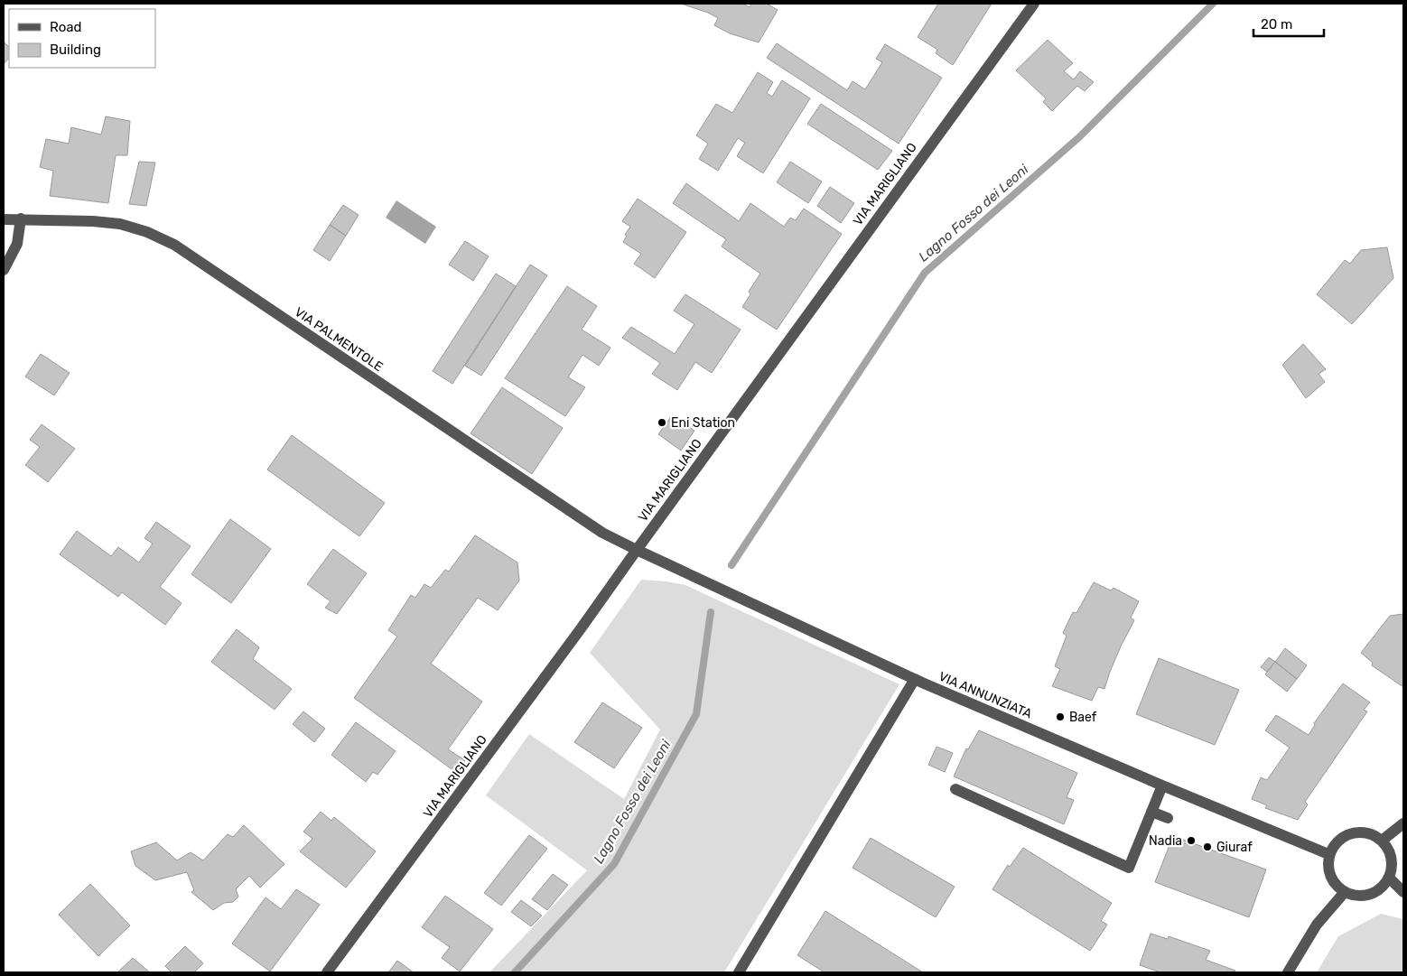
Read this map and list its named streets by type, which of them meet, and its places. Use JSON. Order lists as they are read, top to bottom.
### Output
{
  "streets": {
    "street": ["VIA MARIGLIANO", "VIA PALMENTOLE", "VIA ANNUNZIATA"]
  },
  "crossings": [
    ["VIA MARIGLIANO", "VIA PALMENTOLE"],
    ["VIA MARIGLIANO", "VIA ANNUNZIATA"],
    ["VIA PALMENTOLE", "VIA ANNUNZIATA"]
  ],
  "water": ["Lagno Fosso dei Leoni"],
  "places": [
    "Eni Station",
    "Baef",
    "Nadia",
    "Giuraf"
  ],
  "legend": ["Road", "Building"],
  "scale_bar": "20 m"
}
